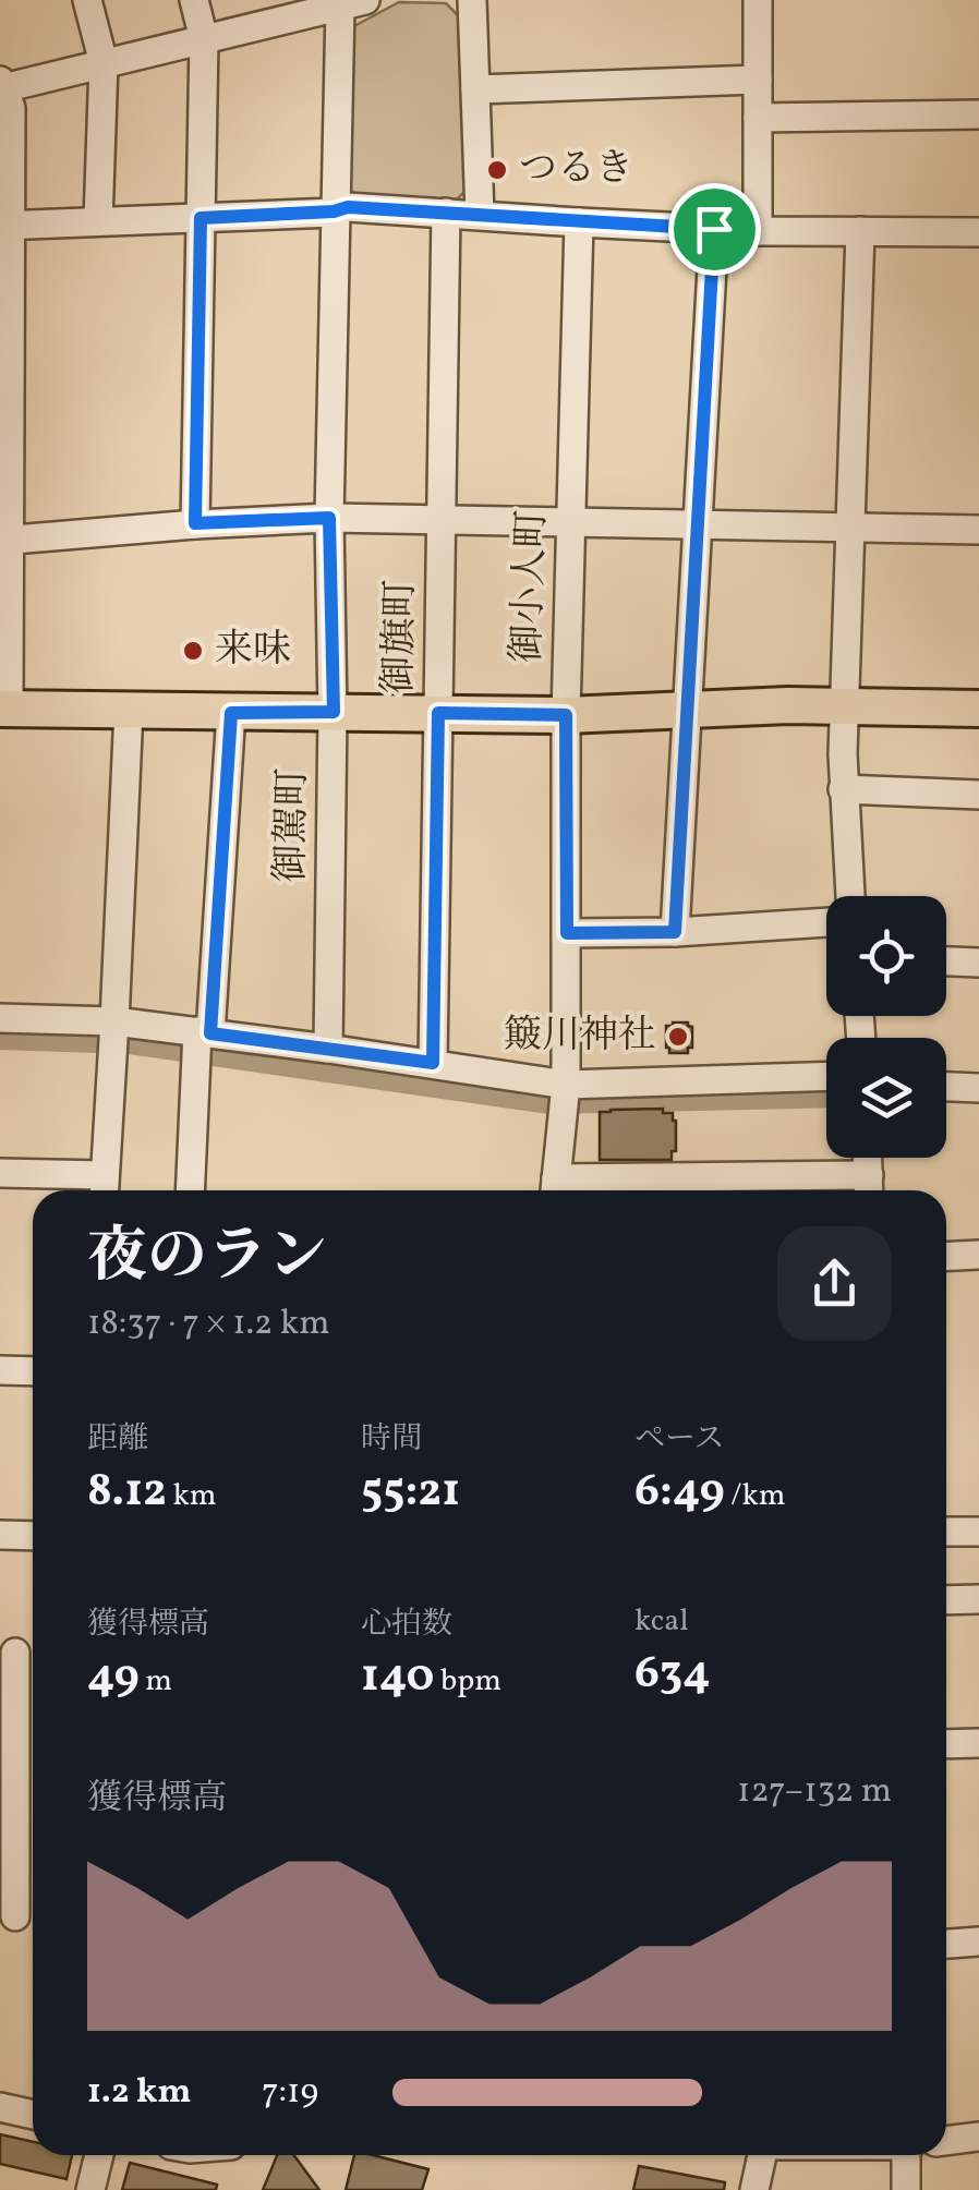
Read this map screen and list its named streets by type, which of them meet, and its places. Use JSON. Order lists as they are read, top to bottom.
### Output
{
  "streets": {
    "street": ["御小人町", "御旗町", "御駕町"]
  },
  "places": ["つるき", "来味", "簸川神社"],
  "page": {
    "heading": ["夜のラン", "18:37 · 7 × 1.2 km"],
    "stats": [
      ["距離", "8.12 km"],
      ["時間", "55:21"],
      ["ペース", "6:49 /km"],
      ["獲得標高", "49 m"],
      ["心拍数", "140 bpm"],
      ["kcal", "634"]
    ],
    "chart": ["獲得標高", "127–132 m"],
    "list": [
      {
        "name": "1.2 km",
        "note": "7:19"
      }
    ]
  }
}
